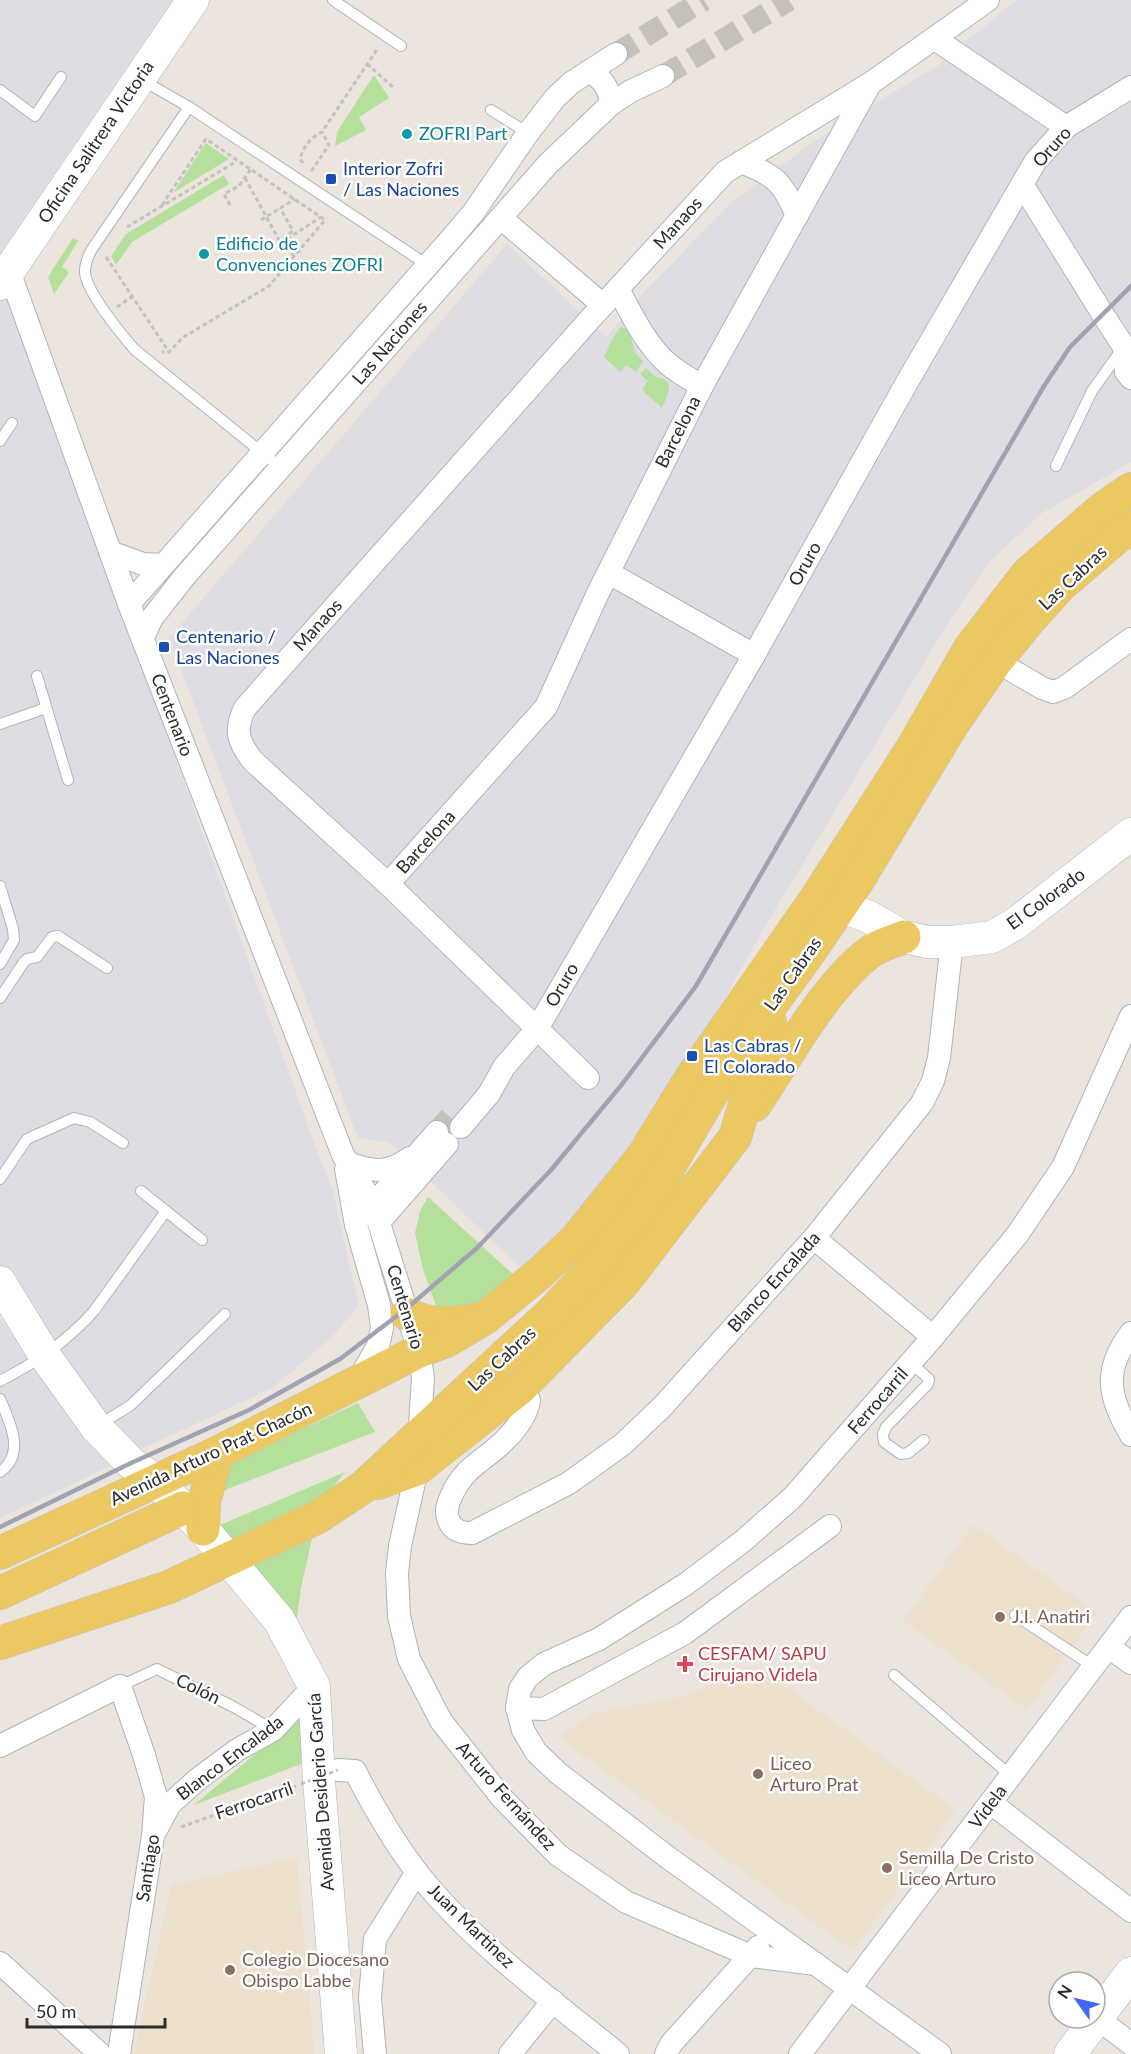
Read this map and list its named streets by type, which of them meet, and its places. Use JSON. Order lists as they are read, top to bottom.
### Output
{
  "streets": {
    "main road": ["Las Cabras", "Avenida Arturo Prat Chacón"],
    "street": [
      "Oficina Salitrera Victoria",
      "Oruro",
      "Manaos",
      "Las Naciones",
      "Barcelona",
      "Centenario",
      "El Colorado",
      "Blanco Encalada",
      "Ferrocarril",
      "Avenida Desiderio García",
      "Arturo Fernández",
      "Videla",
      "Santiago",
      "Juan Martínez"
    ],
    "lane": ["Colón"]
  },
  "crossings": [
    ["Oficina Salitrera Victoria", "Centenario"],
    ["Oruro", "Manaos"],
    ["Oruro", "Centenario"],
    ["Manaos", "Barcelona"],
    ["Las Naciones", "Centenario"],
    ["Las Cabras", "Centenario"],
    ["Las Cabras", "El Colorado"],
    ["Las Cabras", "Avenida Arturo Prat Chacón"],
    ["Centenario", "Avenida Arturo Prat Chacón"],
    ["Centenario", "Arturo Fernández"],
    ["El Colorado", "Blanco Encalada"],
    ["Blanco Encalada", "Ferrocarril"],
    ["Blanco Encalada", "Colón"],
    ["Blanco Encalada", "Avenida Desiderio García"],
    ["Blanco Encalada", "Santiago"],
    ["Ferrocarril", "Arturo Fernández"],
    ["Ferrocarril", "Santiago"],
    ["Ferrocarril", "Juan Martínez"],
    ["Avenida Arturo Prat Chacón", "Avenida Desiderio García"],
    ["Colón", "Santiago"],
    ["Arturo Fernández", "Videla"]
  ],
  "places": {
    "other": [
      "ZOFRI Part",
      "Edificio de Convenciones ZOFRI",
      "J.I. Anatiri",
      "Liceo Arturo Prat",
      "Semilla De Cristo Liceo Arturo",
      "Colegio Diocesano Obispo Labbe"
    ],
    "transit": ["Interior Zofri / Las Naciones", "Centenario / Las Naciones", "Las Cabras / El Colorado"],
    "health": ["CESFAM/ SAPU Cirujano Videla"]
  },
  "scale_bar": "50 m",
  "north": "top left"
}
